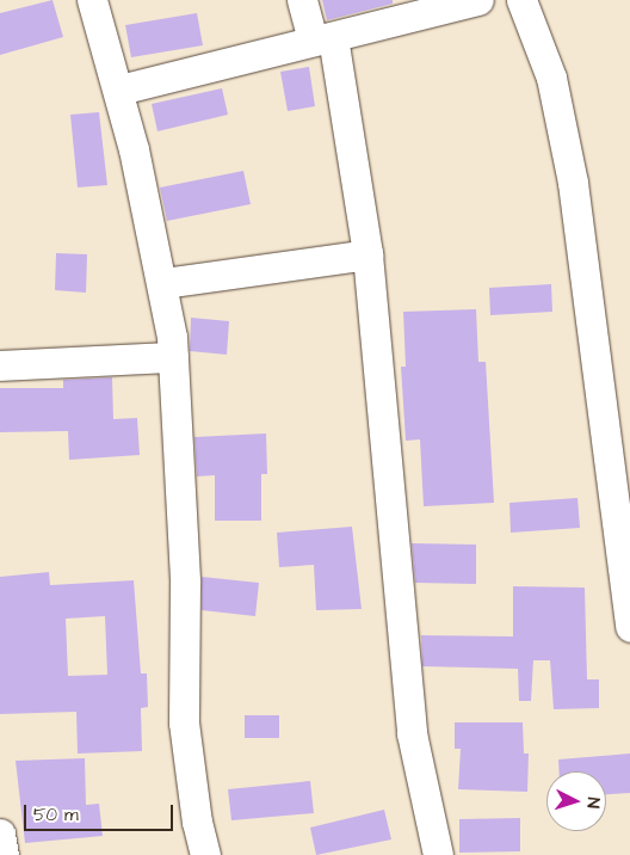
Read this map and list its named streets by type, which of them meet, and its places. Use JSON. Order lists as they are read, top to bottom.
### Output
{
  "scale_bar": "50 m",
  "north": "right"
}
